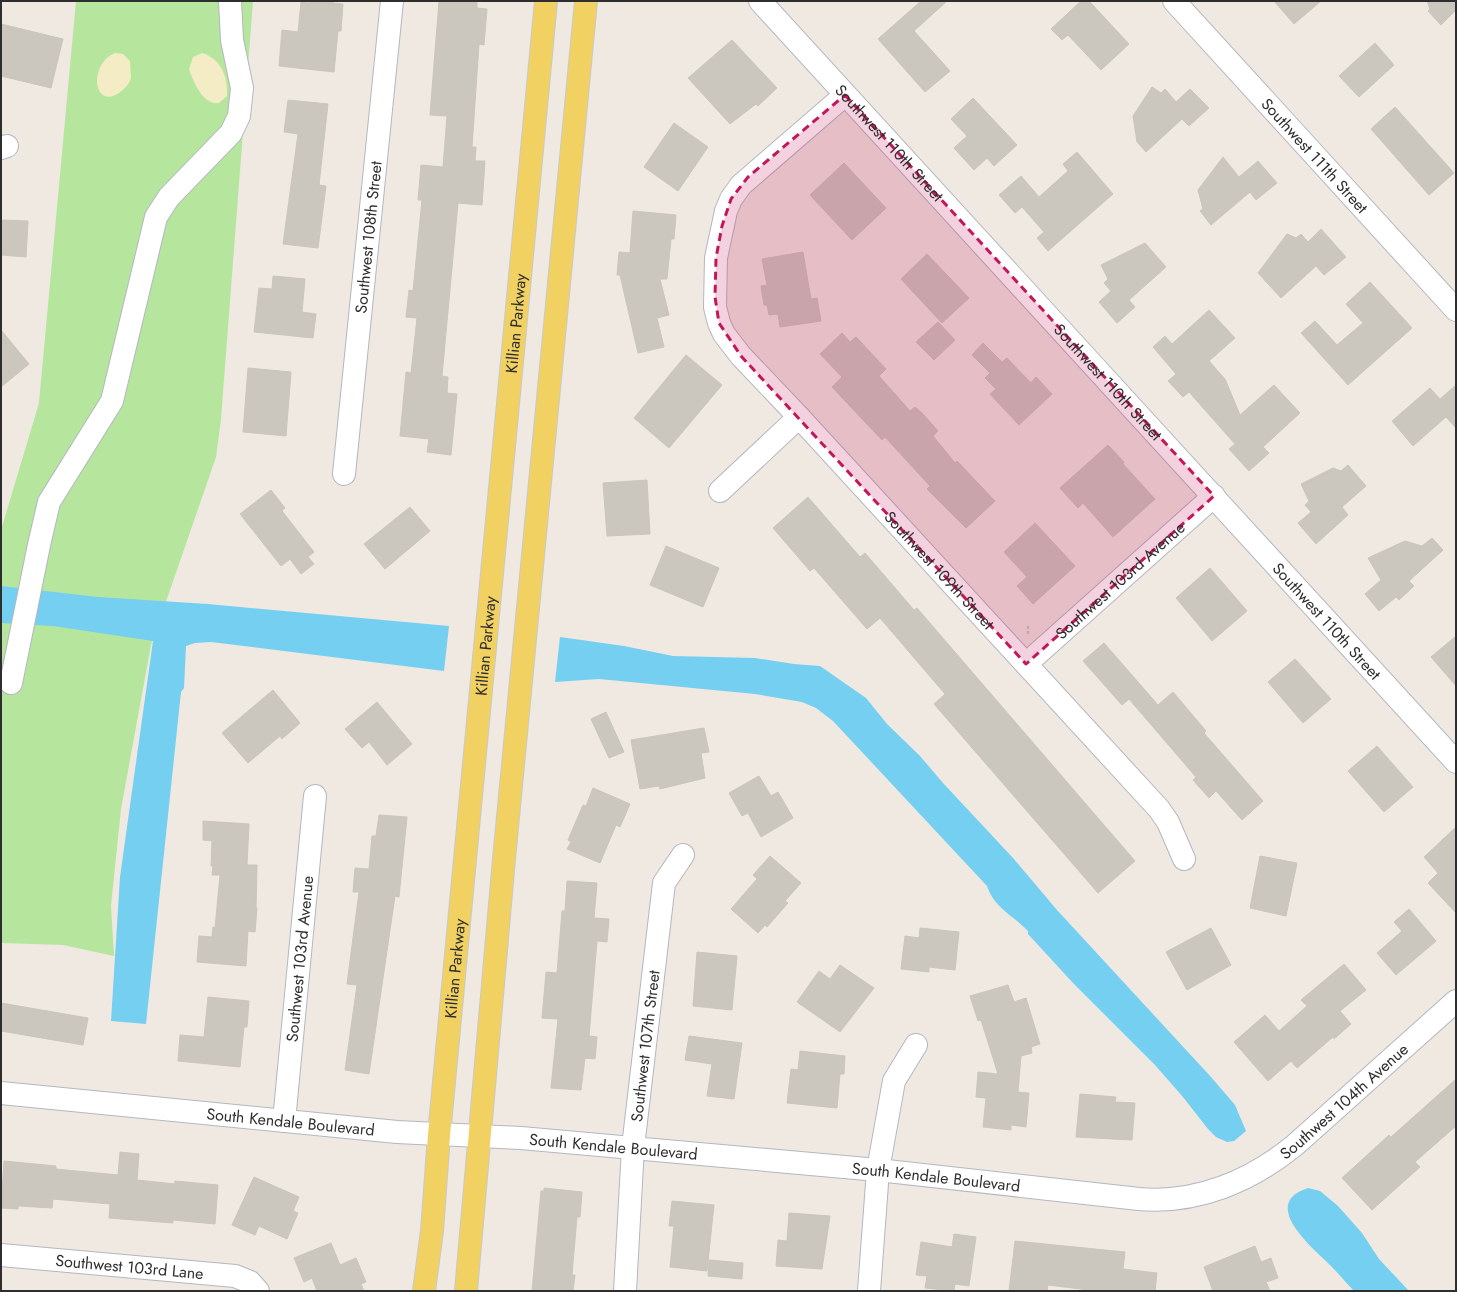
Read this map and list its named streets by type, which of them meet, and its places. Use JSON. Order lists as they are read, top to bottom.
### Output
{
  "streets": {
    "main road": ["Killian Parkway"],
    "street": [
      "Southwest 110th Street",
      "Southwest 111th Street",
      "Southwest 108th Street",
      "Southwest 109th Street",
      "Southwest 103rd Avenue",
      "Southwest 107th Street",
      "Southwest 104th Avenue",
      "South Kendale Boulevard",
      "Southwest 103rd Lane"
    ]
  },
  "crossings": [
    ["Southwest 110th Street", "Southwest 109th Street"],
    ["Southwest 110th Street", "Southwest 103rd Avenue"],
    ["Killian Parkway", "South Kendale Boulevard"],
    ["Southwest 109th Street", "Southwest 103rd Avenue"],
    ["Southwest 103rd Avenue", "South Kendale Boulevard"],
    ["Southwest 107th Street", "South Kendale Boulevard"],
    ["Southwest 104th Avenue", "South Kendale Boulevard"]
  ]
}
